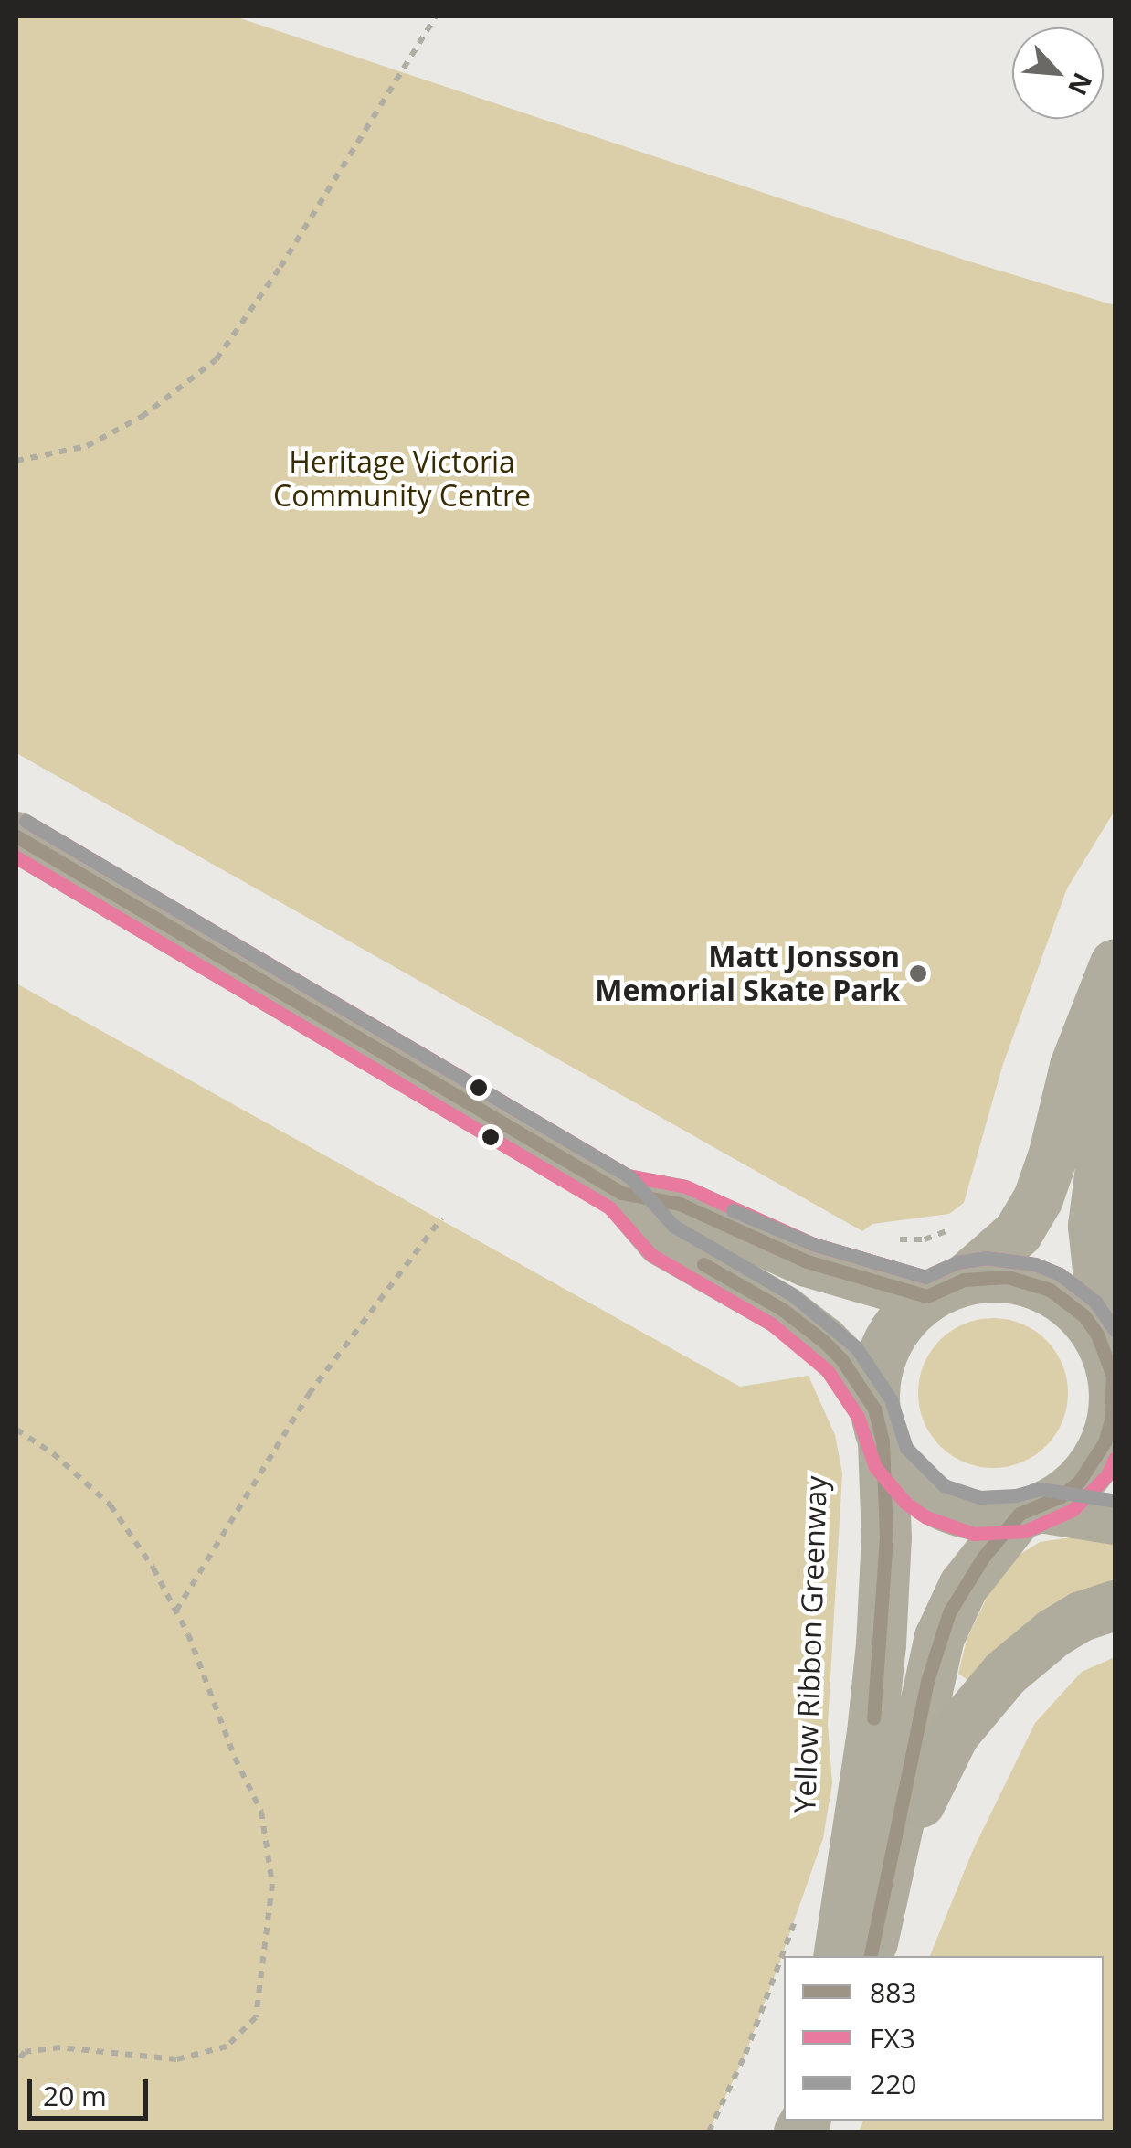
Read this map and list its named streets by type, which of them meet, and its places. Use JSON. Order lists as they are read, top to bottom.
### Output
{
  "parks": ["Heritage Victoria Community Centre"],
  "places": ["Matt Jonsson Memorial Skate Park"],
  "lines": ["transit line FX3", "transit line 220", "transit line 883"],
  "legend": ["883", "FX3", "220"],
  "scale_bar": "20 m",
  "north": "bottom right"
}
